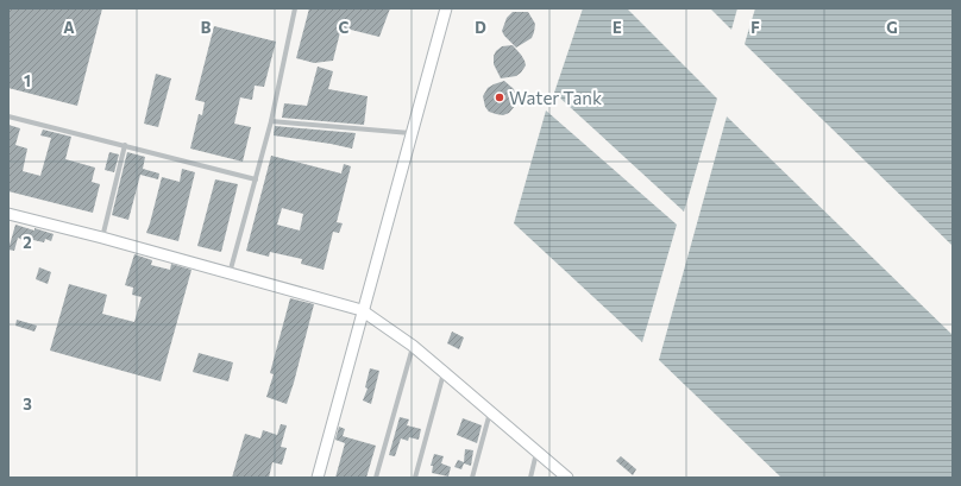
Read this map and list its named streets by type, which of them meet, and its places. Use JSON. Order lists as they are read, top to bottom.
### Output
{
  "places": ["Water Tank"],
  "grid": {
    "columns": [
      "A",
      "B",
      "C",
      "D",
      "E",
      "F",
      "G"
    ],
    "rows": ["1", "2", "3"]
  }
}
